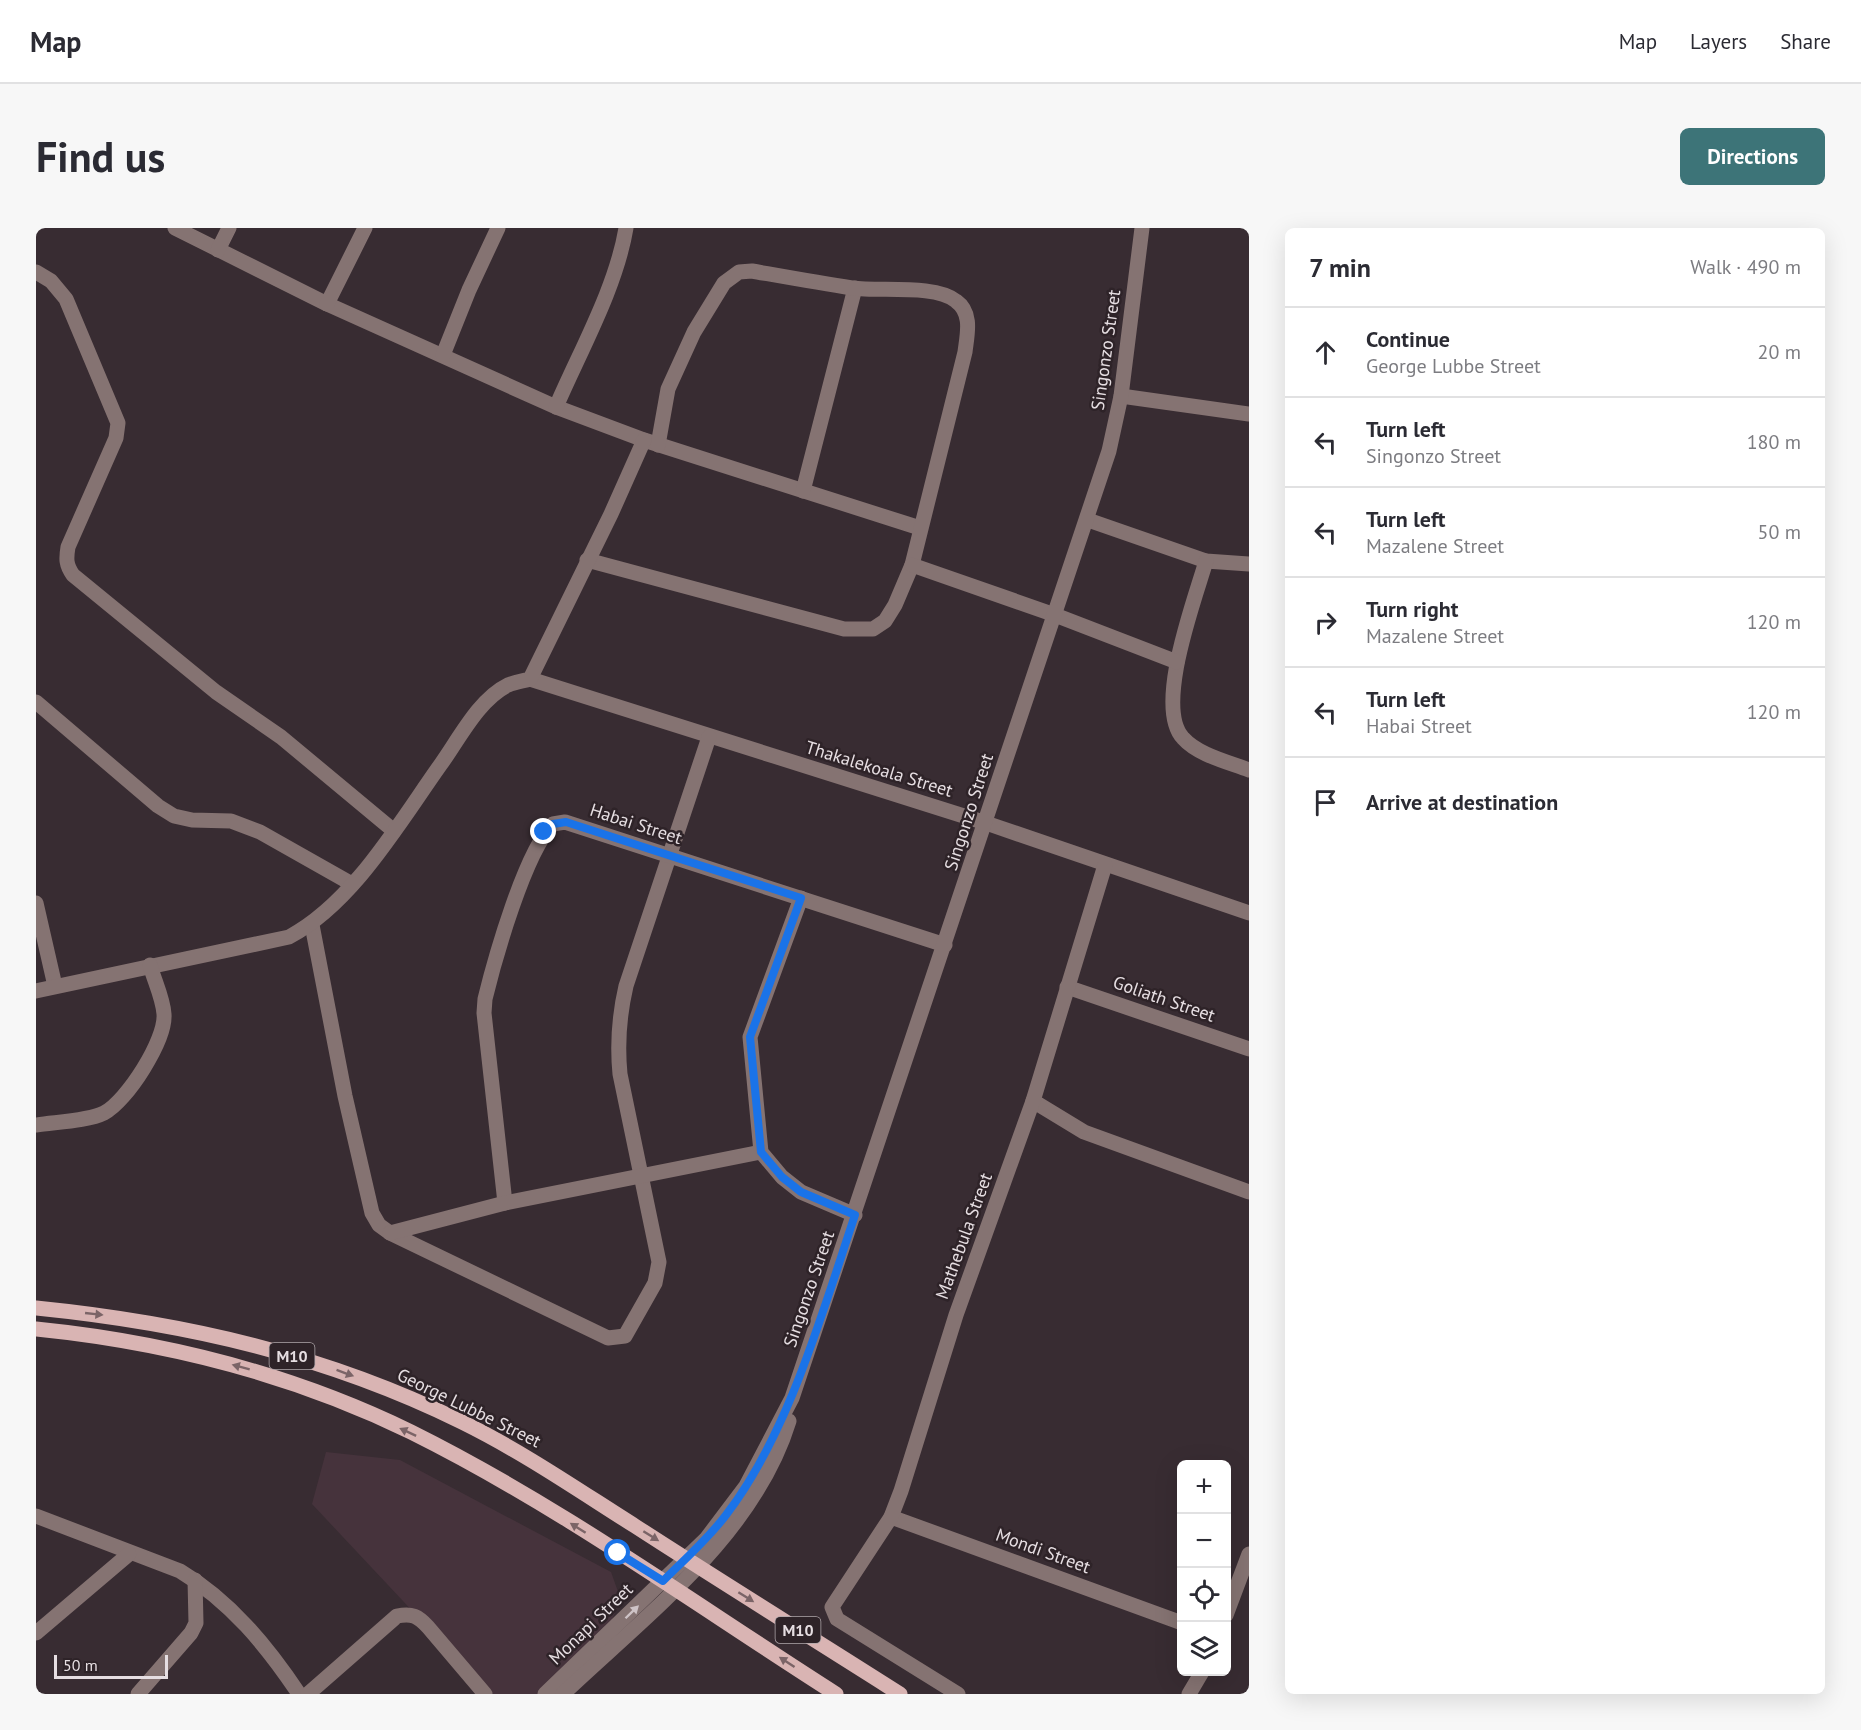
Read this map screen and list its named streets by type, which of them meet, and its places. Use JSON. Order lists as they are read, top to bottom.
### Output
{
  "streets": {
    "main road": ["M10", "George Lubbe Street"],
    "street": [
      "Singonzo Street",
      "Thakalekoala Street",
      "Habai Street",
      "Goliath Street",
      "Mathebula Street",
      "Mondi Street",
      "Monapi Street"
    ]
  },
  "crossings": [
    ["Singonzo Street", "Thakalekoala Street"],
    ["Singonzo Street", "Habai Street"],
    ["Singonzo Street", "M10"],
    ["Singonzo Street", "George Lubbe Street"],
    ["Singonzo Street", "Monapi Street"],
    ["Thakalekoala Street", "Mathebula Street"],
    ["Goliath Street", "Mathebula Street"],
    ["Mathebula Street", "Mondi Street"],
    ["M10", "Monapi Street"]
  ],
  "scale_bar": "50 m",
  "page": {
    "header": "Map",
    "nav": ["Map", "Layers", "Share"],
    "buttons": "Directions",
    "title": "Find us",
    "heading": ["7 min", "Walk · 490 m"],
    "list": [
      ["Continue", "George Lubbe Street", "20 m"],
      ["Turn left", "Singonzo Street", "180 m"],
      ["Turn left", "Mazalene Street", "50 m"],
      ["Turn right", "Mazalene Street", "120 m"],
      ["Turn left", "Habai Street", "120 m"],
      "Arrive at destination"
    ],
    "map_buttons": ["+", "−"],
    "scale": "50 m"
  }
}
